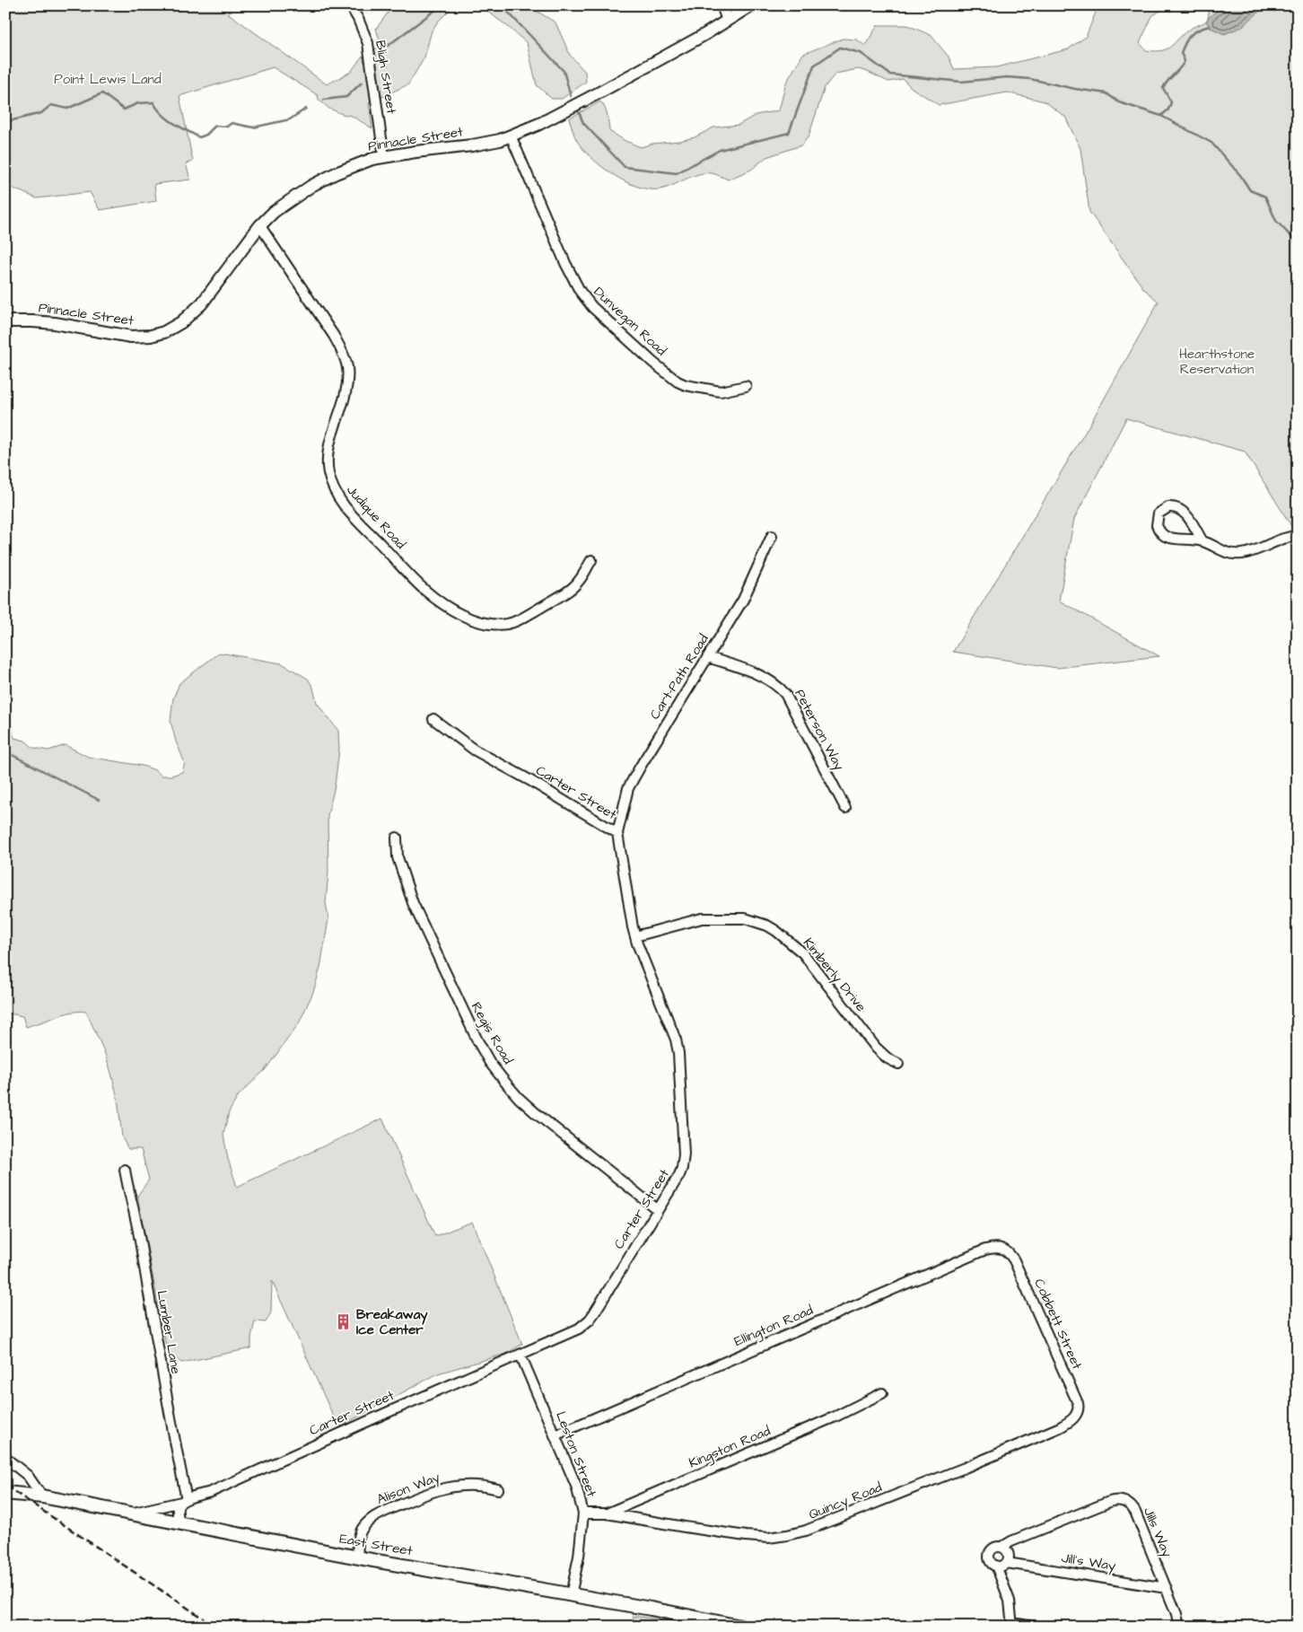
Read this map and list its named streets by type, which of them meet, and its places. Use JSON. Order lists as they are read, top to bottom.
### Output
{
  "streets": {
    "main road": ["East Street"],
    "street": [
      "Bligh Street",
      "Pinnacle Street",
      "Dunvegan Road",
      "Judique Road",
      "Cart-Path Road",
      "Peterson Way",
      "Carter Street",
      "Kimberly Drive",
      "Regis Road",
      "Cobbett Street",
      "Ellington Road",
      "Lumber Lane",
      "Kingston Road",
      "Leston Street",
      "Alison Way",
      "Quincy Road",
      "Jills Way",
      "Jill's Way"
    ]
  },
  "crossings": [
    ["Bligh Street", "Pinnacle Street"],
    ["Pinnacle Street", "Dunvegan Road"],
    ["Pinnacle Street", "Judique Road"],
    ["Cart-Path Road", "Peterson Way"],
    ["Cart-Path Road", "Carter Street"],
    ["Carter Street", "Kimberly Drive"],
    ["Carter Street", "Regis Road"],
    ["Carter Street", "Lumber Lane"],
    ["Carter Street", "Leston Street"],
    ["Carter Street", "East Street"],
    ["Cobbett Street", "Ellington Road"],
    ["Cobbett Street", "Quincy Road"],
    ["Ellington Road", "Leston Street"],
    ["Kingston Road", "Leston Street"],
    ["Kingston Road", "Quincy Road"],
    ["Leston Street", "East Street"],
    ["Alison Way", "East Street"],
    ["Jills Way", "Jill's Way"]
  ],
  "parks": ["Point Lewis Land", "Hearthstone Reservation"],
  "places": {
    "building": ["Breakaway Ice Center"]
  }
}
